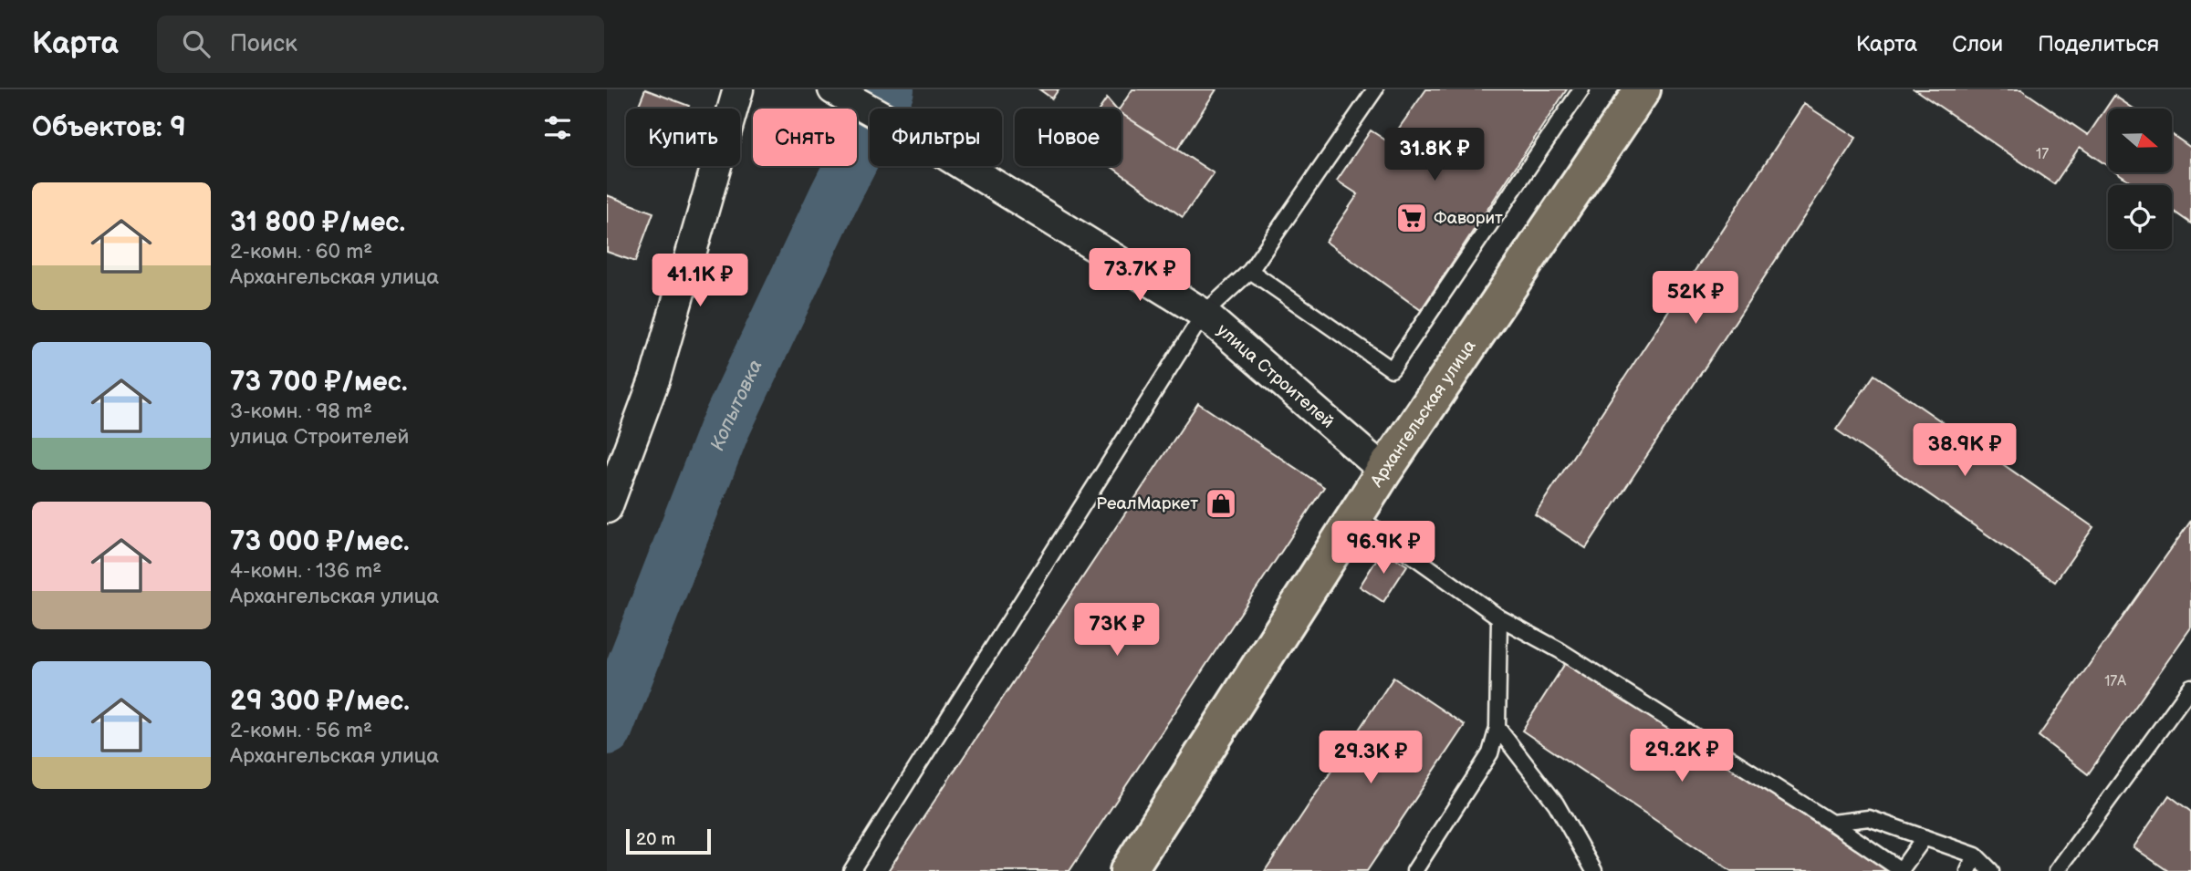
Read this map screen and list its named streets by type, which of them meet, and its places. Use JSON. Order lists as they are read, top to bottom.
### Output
{
  "streets": {
    "main road": ["Архангельская улица"],
    "street": ["улица Строителей"]
  },
  "crossings": [
    ["улица Строителей", "Архангельская улица"]
  ],
  "water": ["Копытовка"],
  "places": {
    "supermarket": ["Фаворит"],
    "shop": ["РеалМаркет"]
  },
  "house_numbers": ["17", "17А"],
  "scale_bar": "20 m",
  "north": "right",
  "page": {
    "header": "Карта",
    "search": "Поиск",
    "nav": ["Карта", "Слои", "Поделиться"],
    "heading": "Объектов: 9",
    "chip": [
      "Купить",
      "Снять",
      "Фильтры",
      "Новое"
    ],
    "price": [
      "31.8K ₽",
      "73.7K ₽",
      "41.1K ₽",
      "52K ₽",
      "38.9K ₽",
      "96.9K ₽",
      "73K ₽",
      "29.2K ₽",
      "29.3K ₽"
    ],
    "list": [
      {
        "name": "31 800 ₽/мес.",
        "note": "2-комн. · 60 m² · Архангельская улица"
      },
      {
        "name": "73 700 ₽/мес.",
        "note": "3-комн. · 98 m² · улица Строителей"
      },
      {
        "name": "73 000 ₽/мес.",
        "note": "4-комн. · 136 m² · Архангельская улица"
      },
      {
        "name": "29 300 ₽/мес.",
        "note": "2-комн. · 56 m² · Архангельская улица"
      }
    ],
    "scale": "20 m"
  }
}
